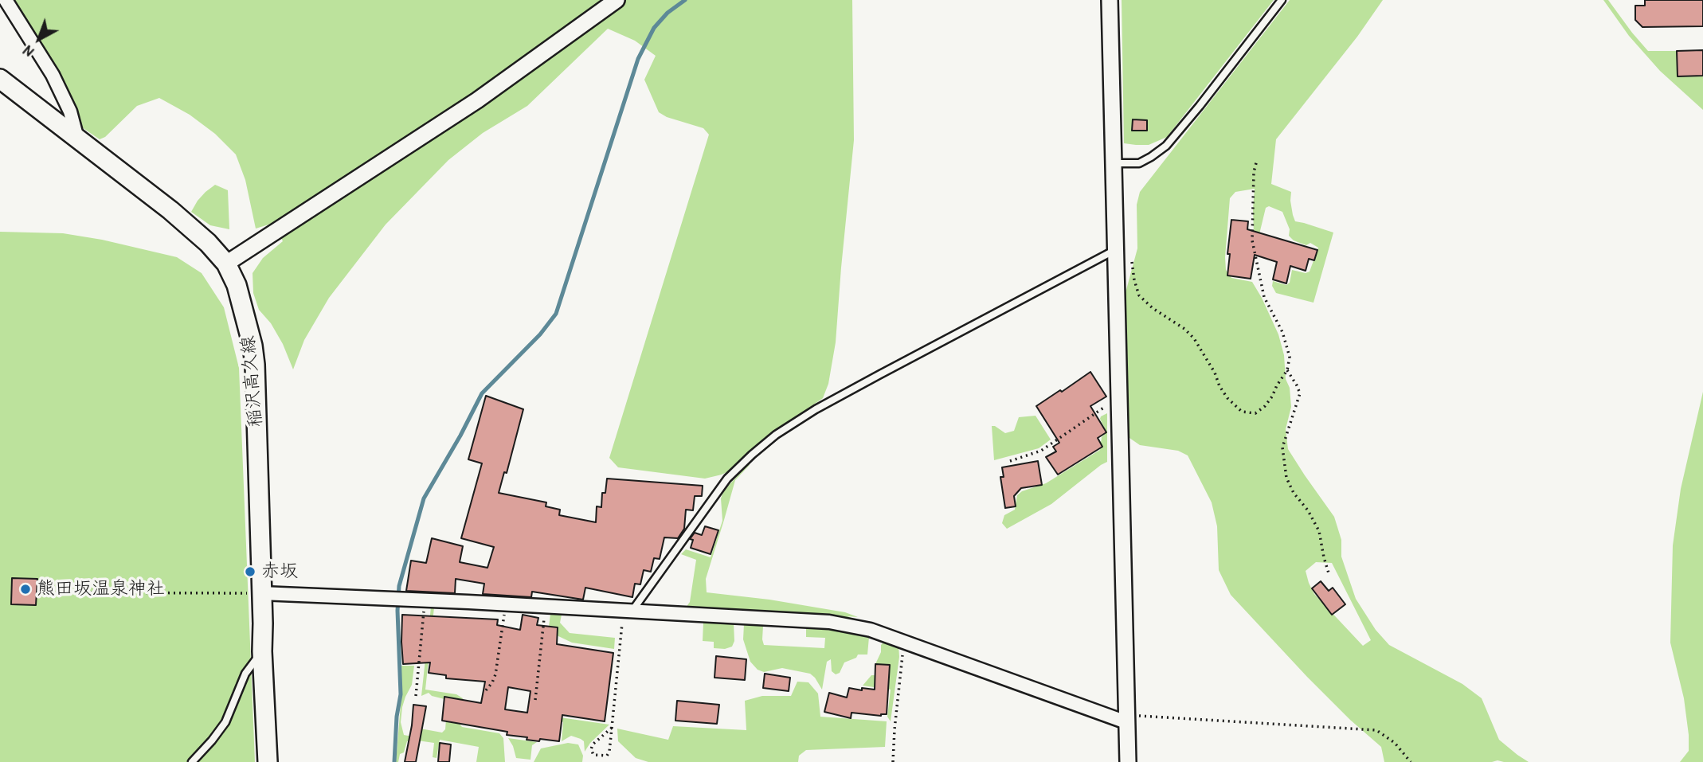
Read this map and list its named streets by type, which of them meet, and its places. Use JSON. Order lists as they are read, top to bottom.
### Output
{
  "streets": {
    "main road": ["稲沢高久線"]
  },
  "places": ["赤坂", "熊田坂温泉神社"],
  "north": "bottom left"
}
